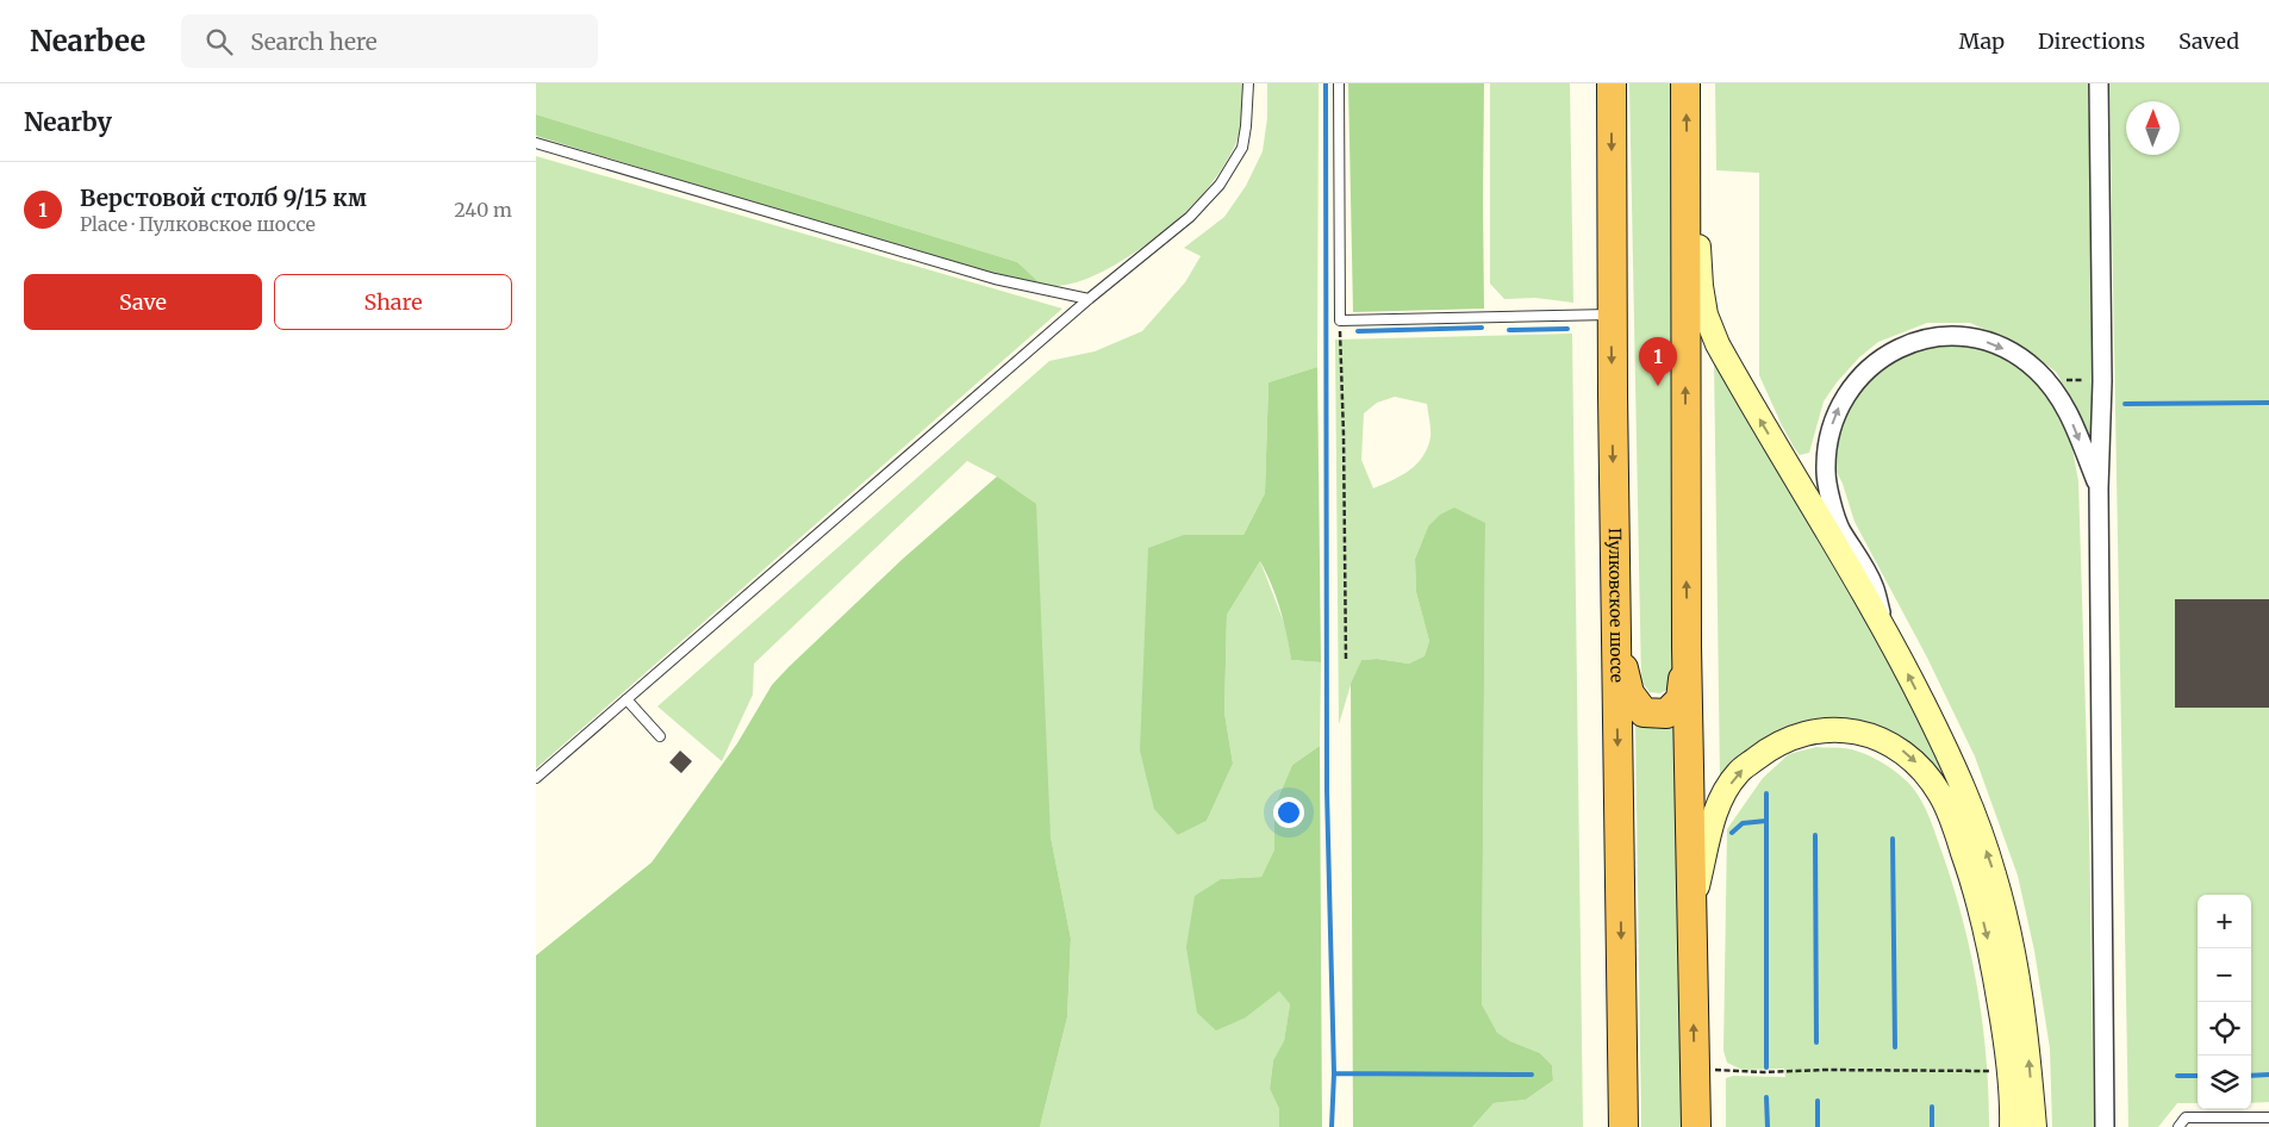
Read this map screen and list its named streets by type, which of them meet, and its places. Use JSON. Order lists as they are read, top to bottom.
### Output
{
  "streets": {
    "highway": ["Пулковское шоссе"]
  },
  "north": "top",
  "page": {
    "header": "Nearbee",
    "search": "Search here",
    "nav": ["Map", "Directions", "Saved"],
    "heading": "Nearby",
    "list": [
      {
        "mark": "1",
        "name": "Верстовой столб 9/15 км",
        "note": "Place · Пулковское шоссе",
        "value": "240 m"
      }
    ],
    "buttons": ["Save", "Share"],
    "pins": "1",
    "map_buttons": ["+", "−"]
  }
}
